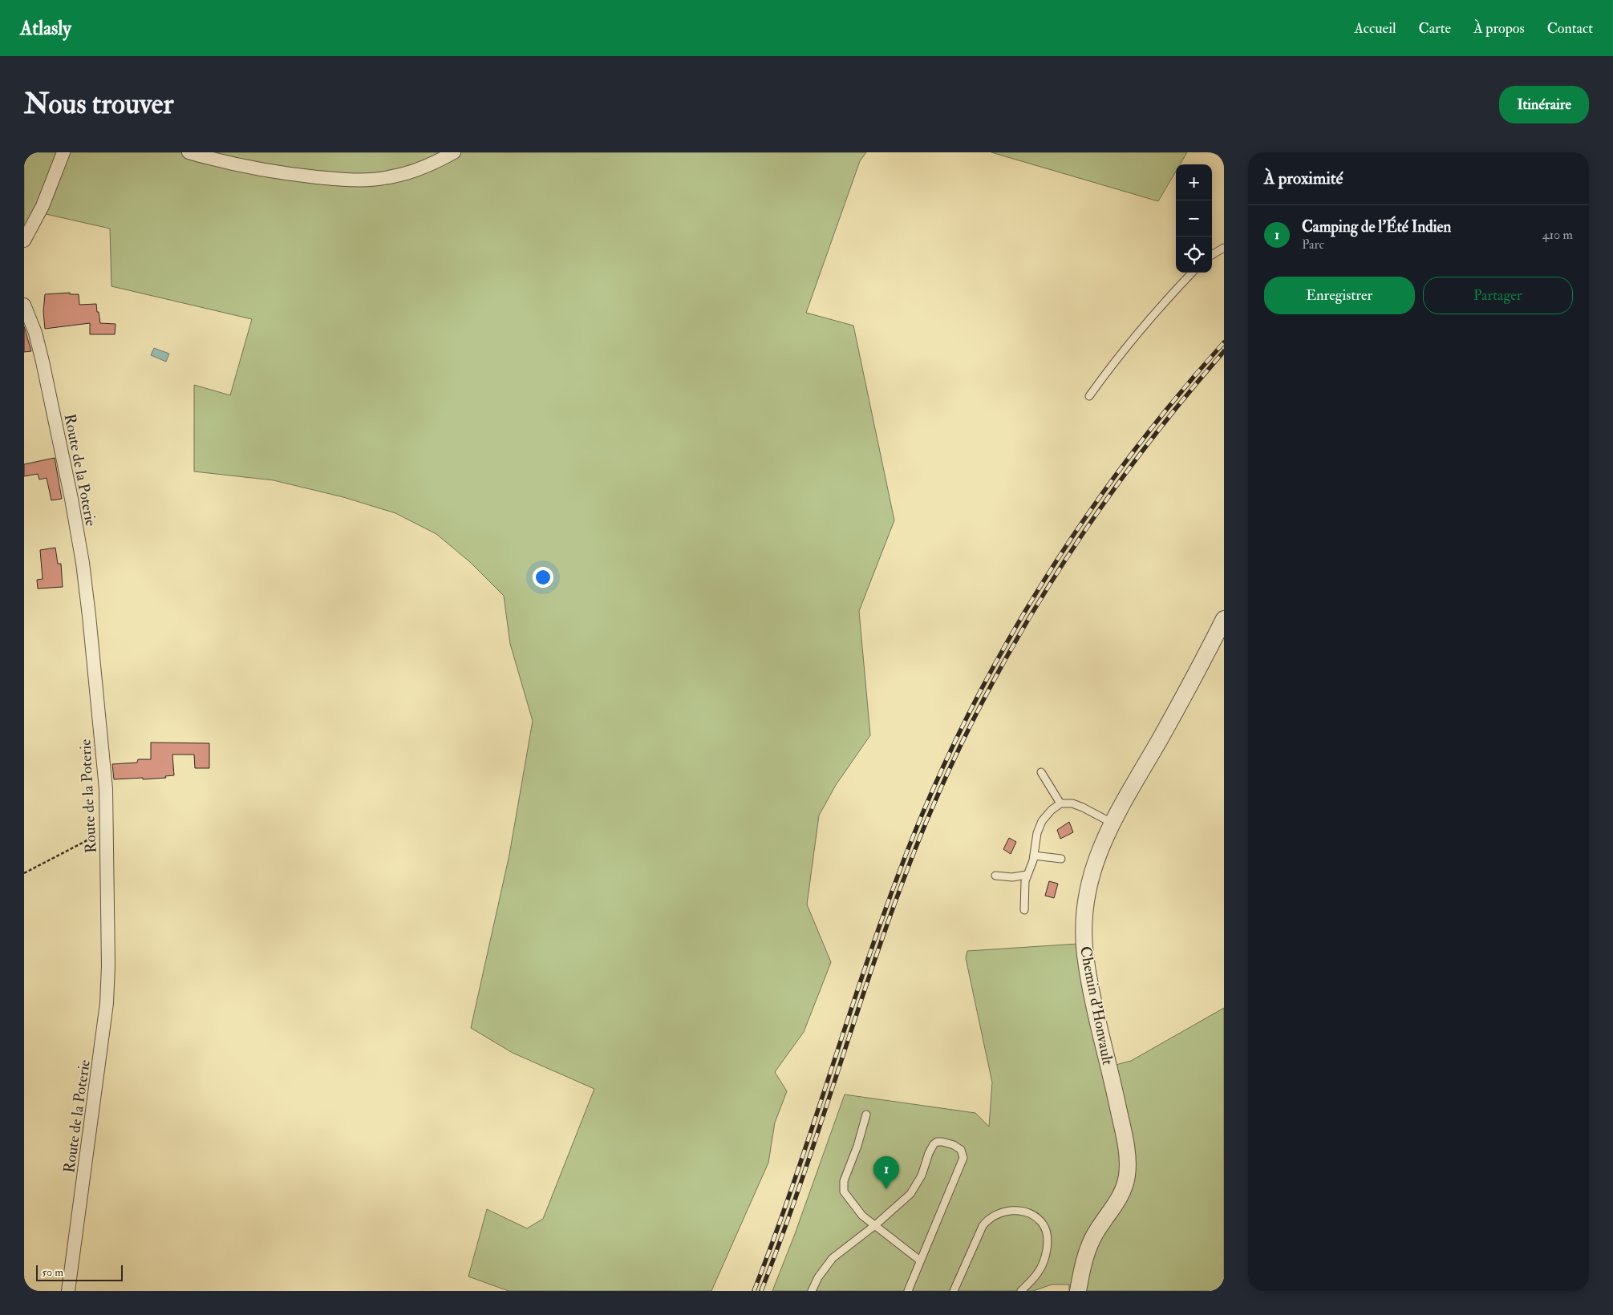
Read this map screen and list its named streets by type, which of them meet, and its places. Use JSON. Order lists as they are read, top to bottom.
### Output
{
  "streets": {
    "street": ["Route de la Poterie", "Chemin d'Honvault"]
  },
  "scale_bar": "50 m",
  "page": {
    "header": "Atlasly",
    "nav": [
      "Accueil",
      "Carte",
      "À propos",
      "Contact"
    ],
    "buttons": [
      "Itinéraire",
      ["Enregistrer", "Partager"]
    ],
    "title": "Nous trouver",
    "heading": "À proximité",
    "map_buttons": ["+", "−"],
    "list": [
      {
        "mark": "1",
        "name": "Camping de l'Été Indien",
        "note": "Parc",
        "value": "410 m"
      }
    ],
    "pins": "1",
    "scale": "50 m"
  }
}
